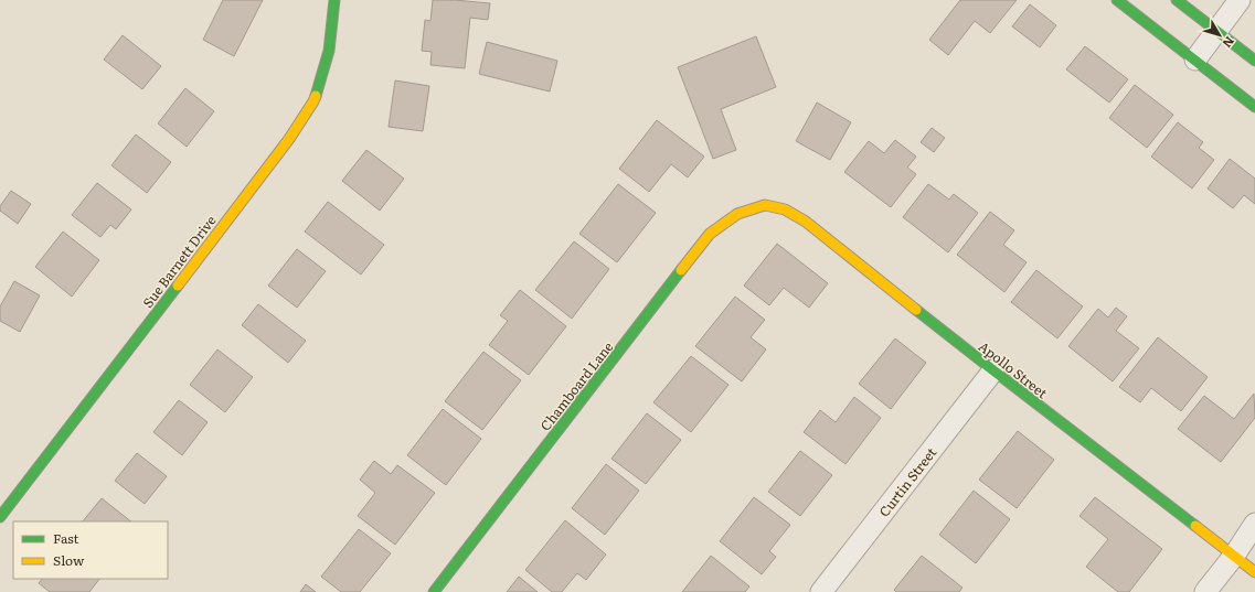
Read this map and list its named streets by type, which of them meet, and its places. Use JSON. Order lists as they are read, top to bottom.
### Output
{
  "streets": {
    "street": [
      "Sue Barnett Drive",
      "Apollo Street",
      "Chamboard Lane",
      "Curtin Street"
    ]
  },
  "crossings": [
    ["Apollo Street", "Chamboard Lane"],
    ["Apollo Street", "Curtin Street"]
  ],
  "legend": ["Fast", "Slow"],
  "north": "bottom right"
}
